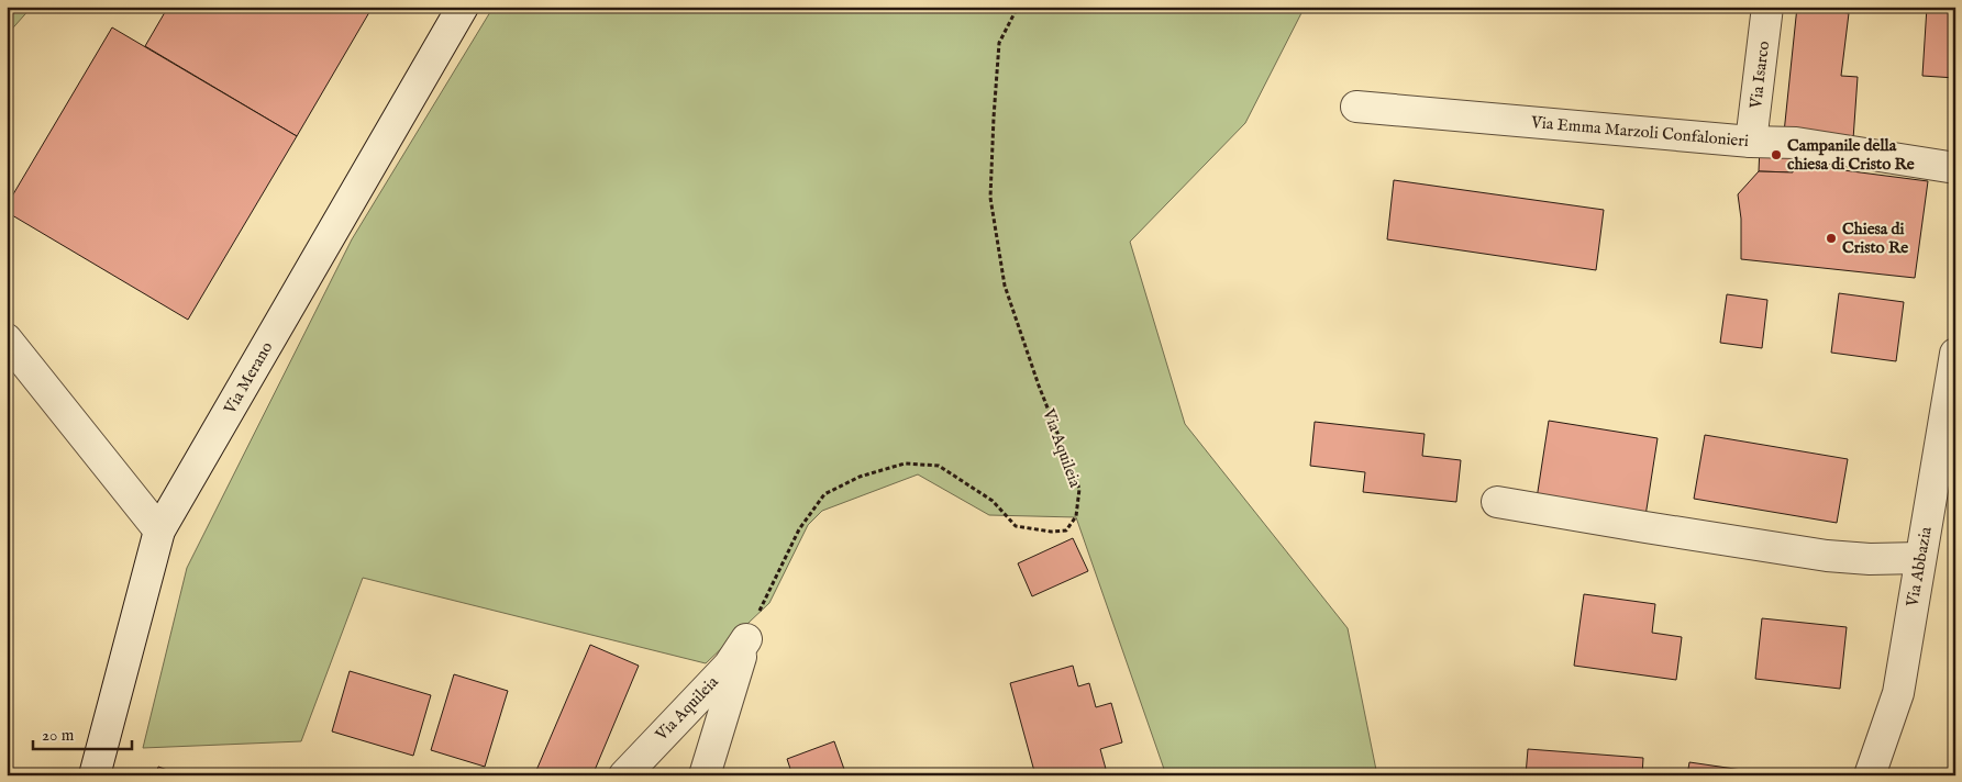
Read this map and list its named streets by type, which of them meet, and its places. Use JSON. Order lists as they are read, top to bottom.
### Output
{
  "streets": {
    "street": [
      "Via Isarco",
      "Via Emma Marzoli Confalonieri",
      "Via Merano",
      "Via Aquileia",
      "Via Abbazia"
    ]
  },
  "crossings": [
    ["Via Isarco", "Via Emma Marzoli Confalonieri"]
  ],
  "places": ["Campanile della chiesa di Cristo Re", "Chiesa di Cristo Re"],
  "scale_bar": "20 m"
}
